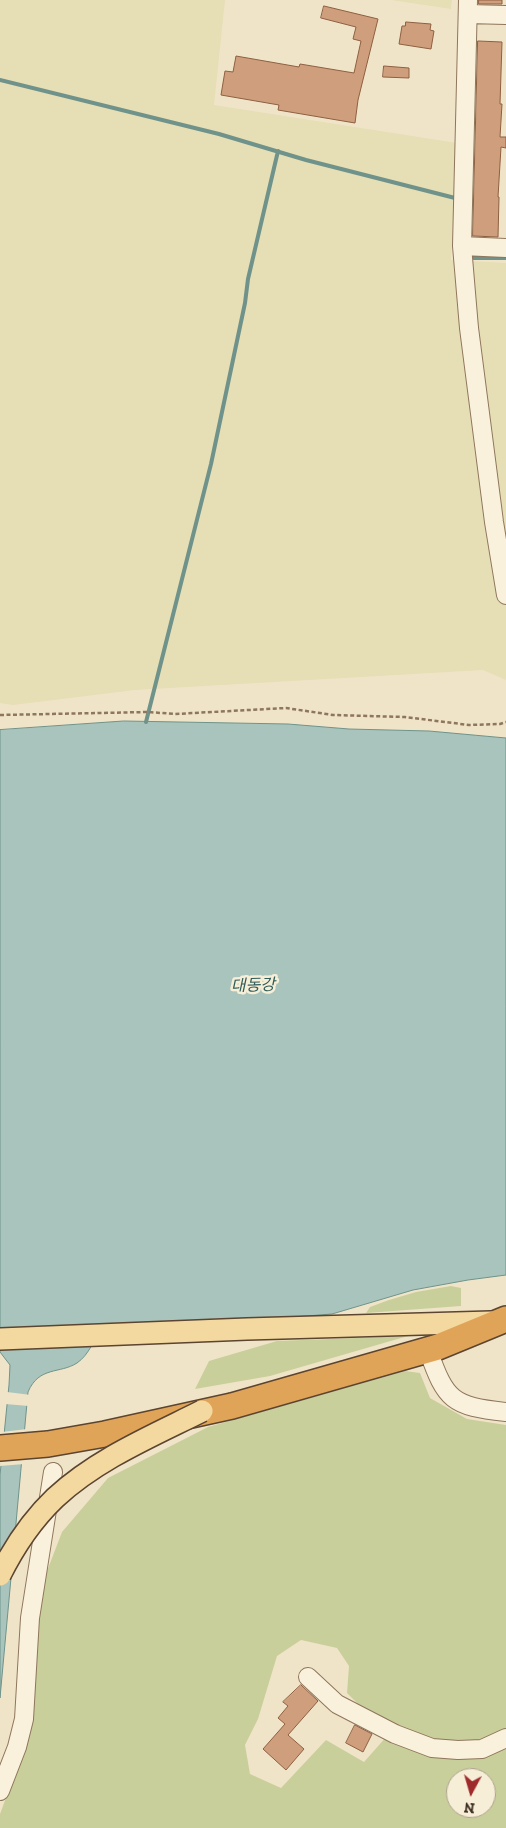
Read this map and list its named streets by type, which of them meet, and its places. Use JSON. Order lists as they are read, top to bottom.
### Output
{
  "water": ["대동강"],
  "north": "bottom"
}
